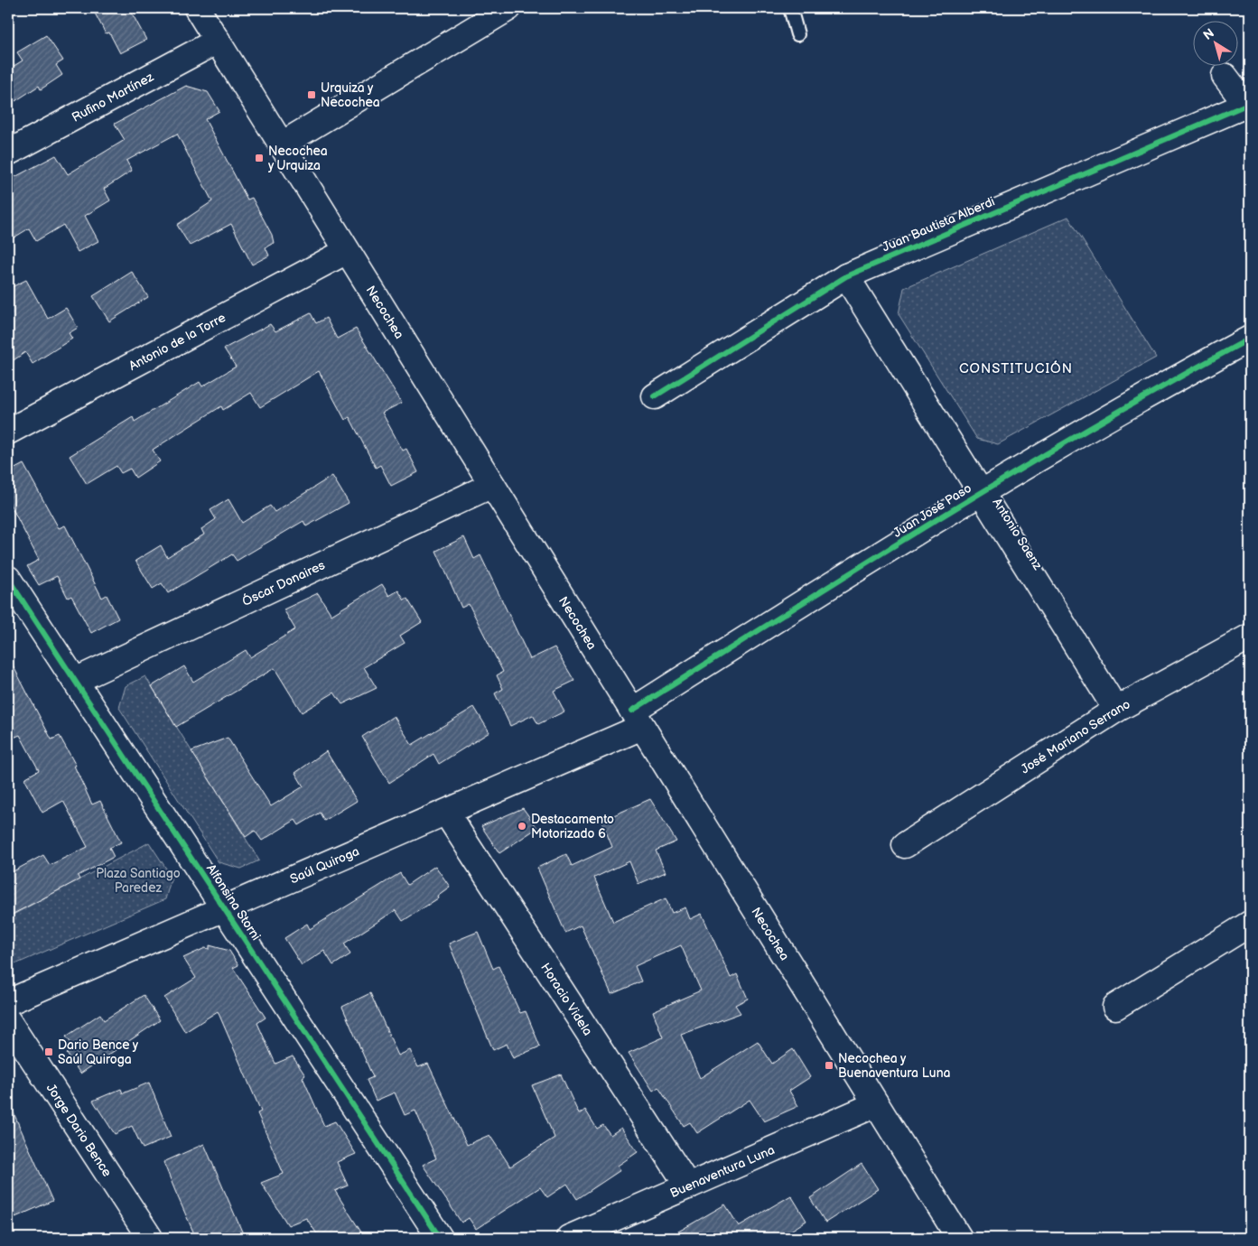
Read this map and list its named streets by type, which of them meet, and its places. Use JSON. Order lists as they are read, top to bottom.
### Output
{
  "streets": {
    "street": [
      "Rufino Martínez",
      "Juan Bautista Alberdi",
      "Necochea",
      "Antonio de la Torre",
      "Juan José Paso",
      "Antonio Saenz",
      "Óscar Donaires",
      "José Mariano Serrano",
      "Saúl Quiroga",
      "Alfonsina Storni",
      "Horacio Videla",
      "Jorge Dario Bence",
      "Buenaventura Luna"
    ]
  },
  "crossings": [
    ["Rufino Martínez", "Necochea"],
    ["Juan Bautista Alberdi", "Antonio Saenz"],
    ["Necochea", "Antonio de la Torre"],
    ["Necochea", "Juan José Paso"],
    ["Necochea", "Óscar Donaires"],
    ["Necochea", "Saúl Quiroga"],
    ["Necochea", "Buenaventura Luna"],
    ["Juan José Paso", "Antonio Saenz"],
    ["Juan José Paso", "Saúl Quiroga"],
    ["Antonio Saenz", "José Mariano Serrano"],
    ["Óscar Donaires", "Alfonsina Storni"],
    ["Saúl Quiroga", "Alfonsina Storni"],
    ["Saúl Quiroga", "Horacio Videla"],
    ["Horacio Videla", "Buenaventura Luna"]
  ],
  "districts": ["CONSTITUCIÓN"],
  "parks": ["Plaza Santiago Paredez"],
  "places": {
    "transit": [
      "Urquiza y Necochea",
      "Necochea y Urquiza",
      "Dario Bence y Saúl Quiroga",
      "Necochea y Buenaventura Luna"
    ],
    "other": ["Destacamento Motorizado 6"]
  },
  "north": "top left"
}
